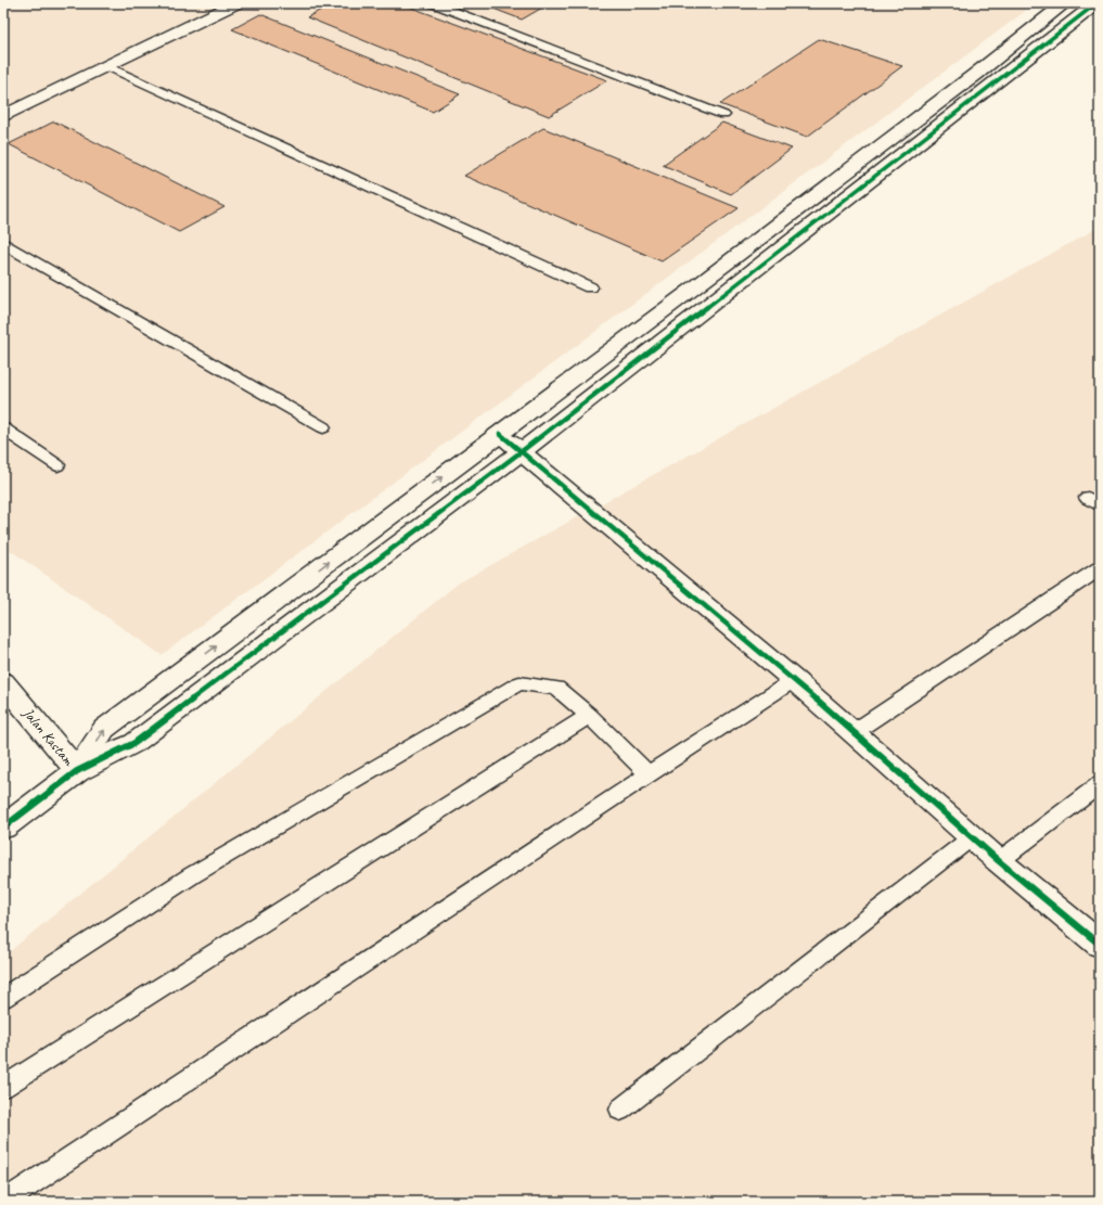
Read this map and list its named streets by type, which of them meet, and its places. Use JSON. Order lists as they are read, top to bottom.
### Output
{
  "streets": {
    "street": ["Jalan Kastam"]
  }
}
